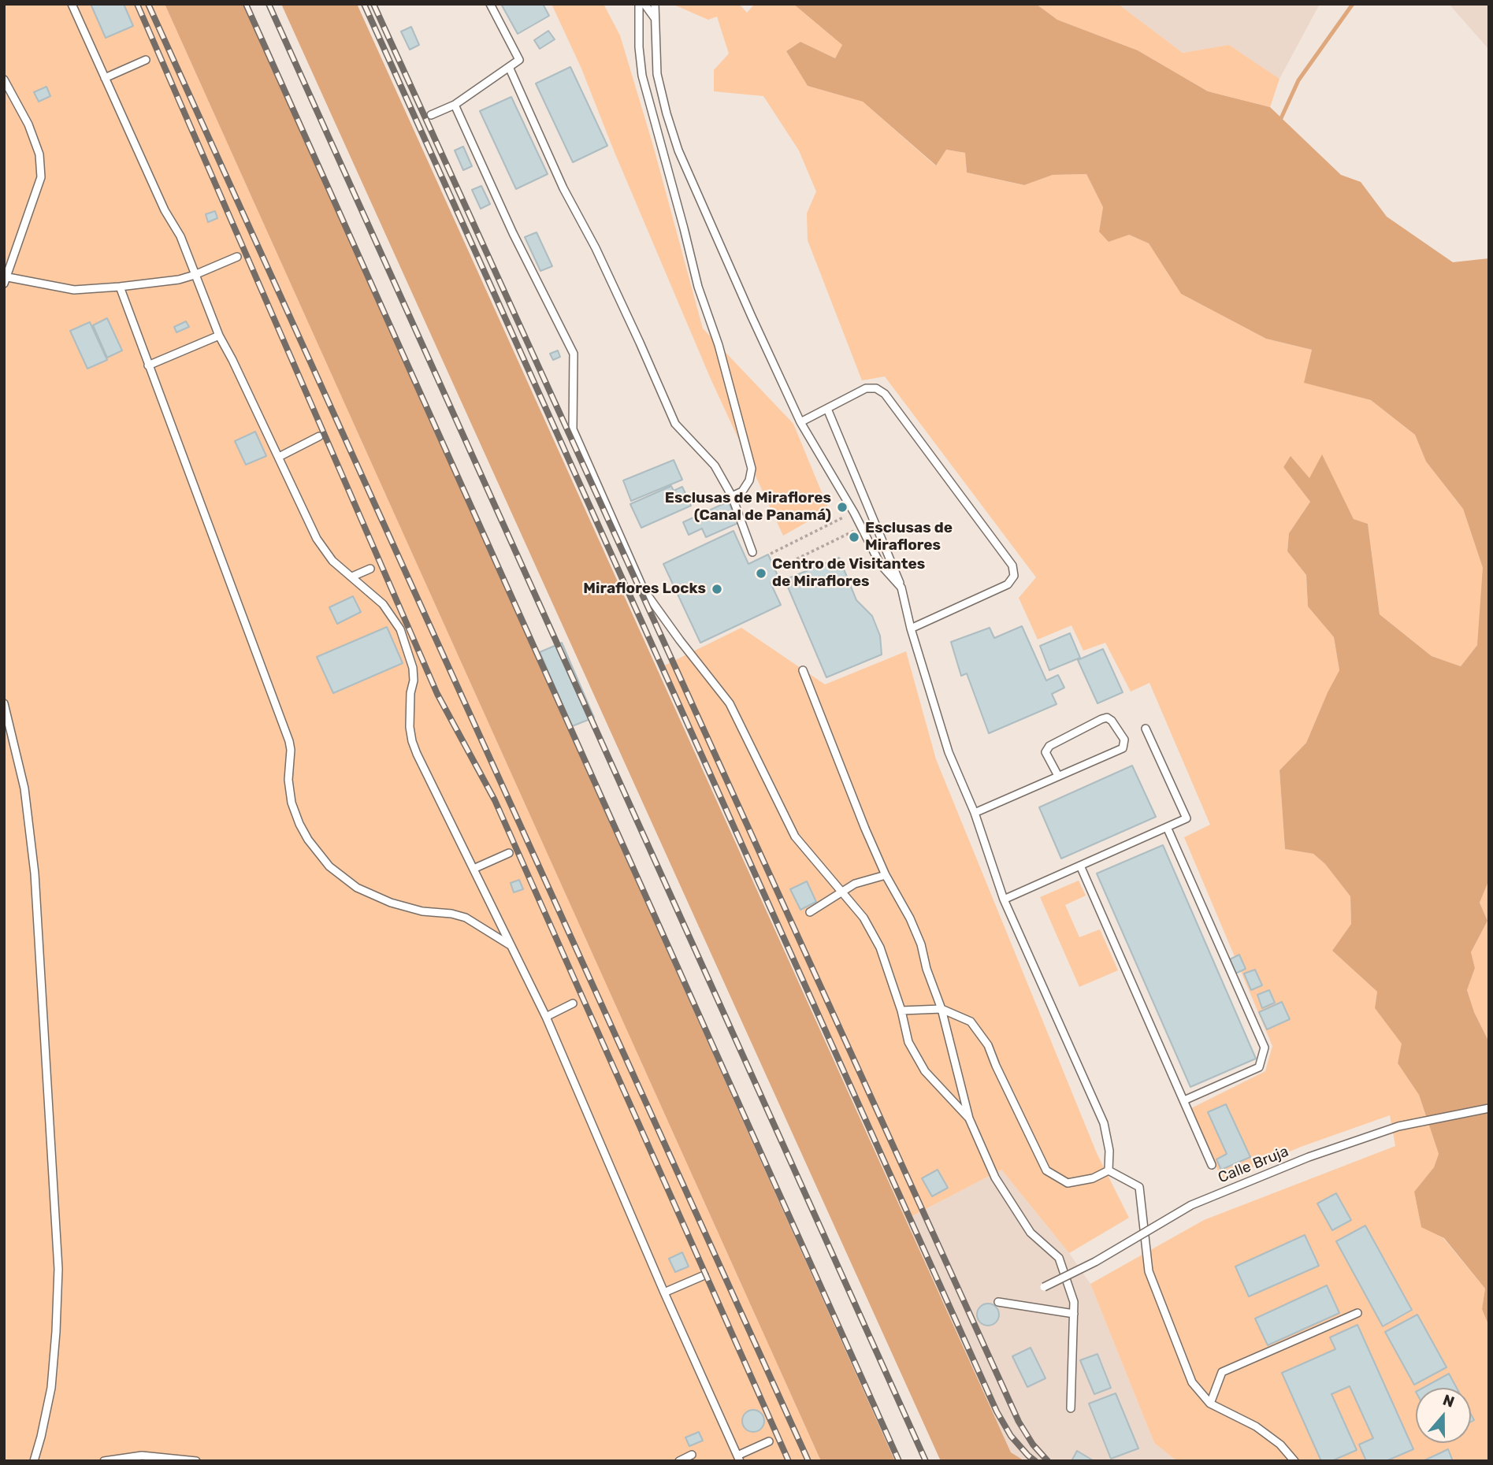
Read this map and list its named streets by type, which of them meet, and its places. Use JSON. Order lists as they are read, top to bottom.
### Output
{
  "streets": {
    "lane": ["Calle Bruja"]
  },
  "places": [
    "Esclusas de Miraflores (Canal de Panamá)",
    "Esclusas de Miraflores",
    "Centro de Visitantes de Miraflores",
    "Miraflores Locks"
  ],
  "north": "top"
}
